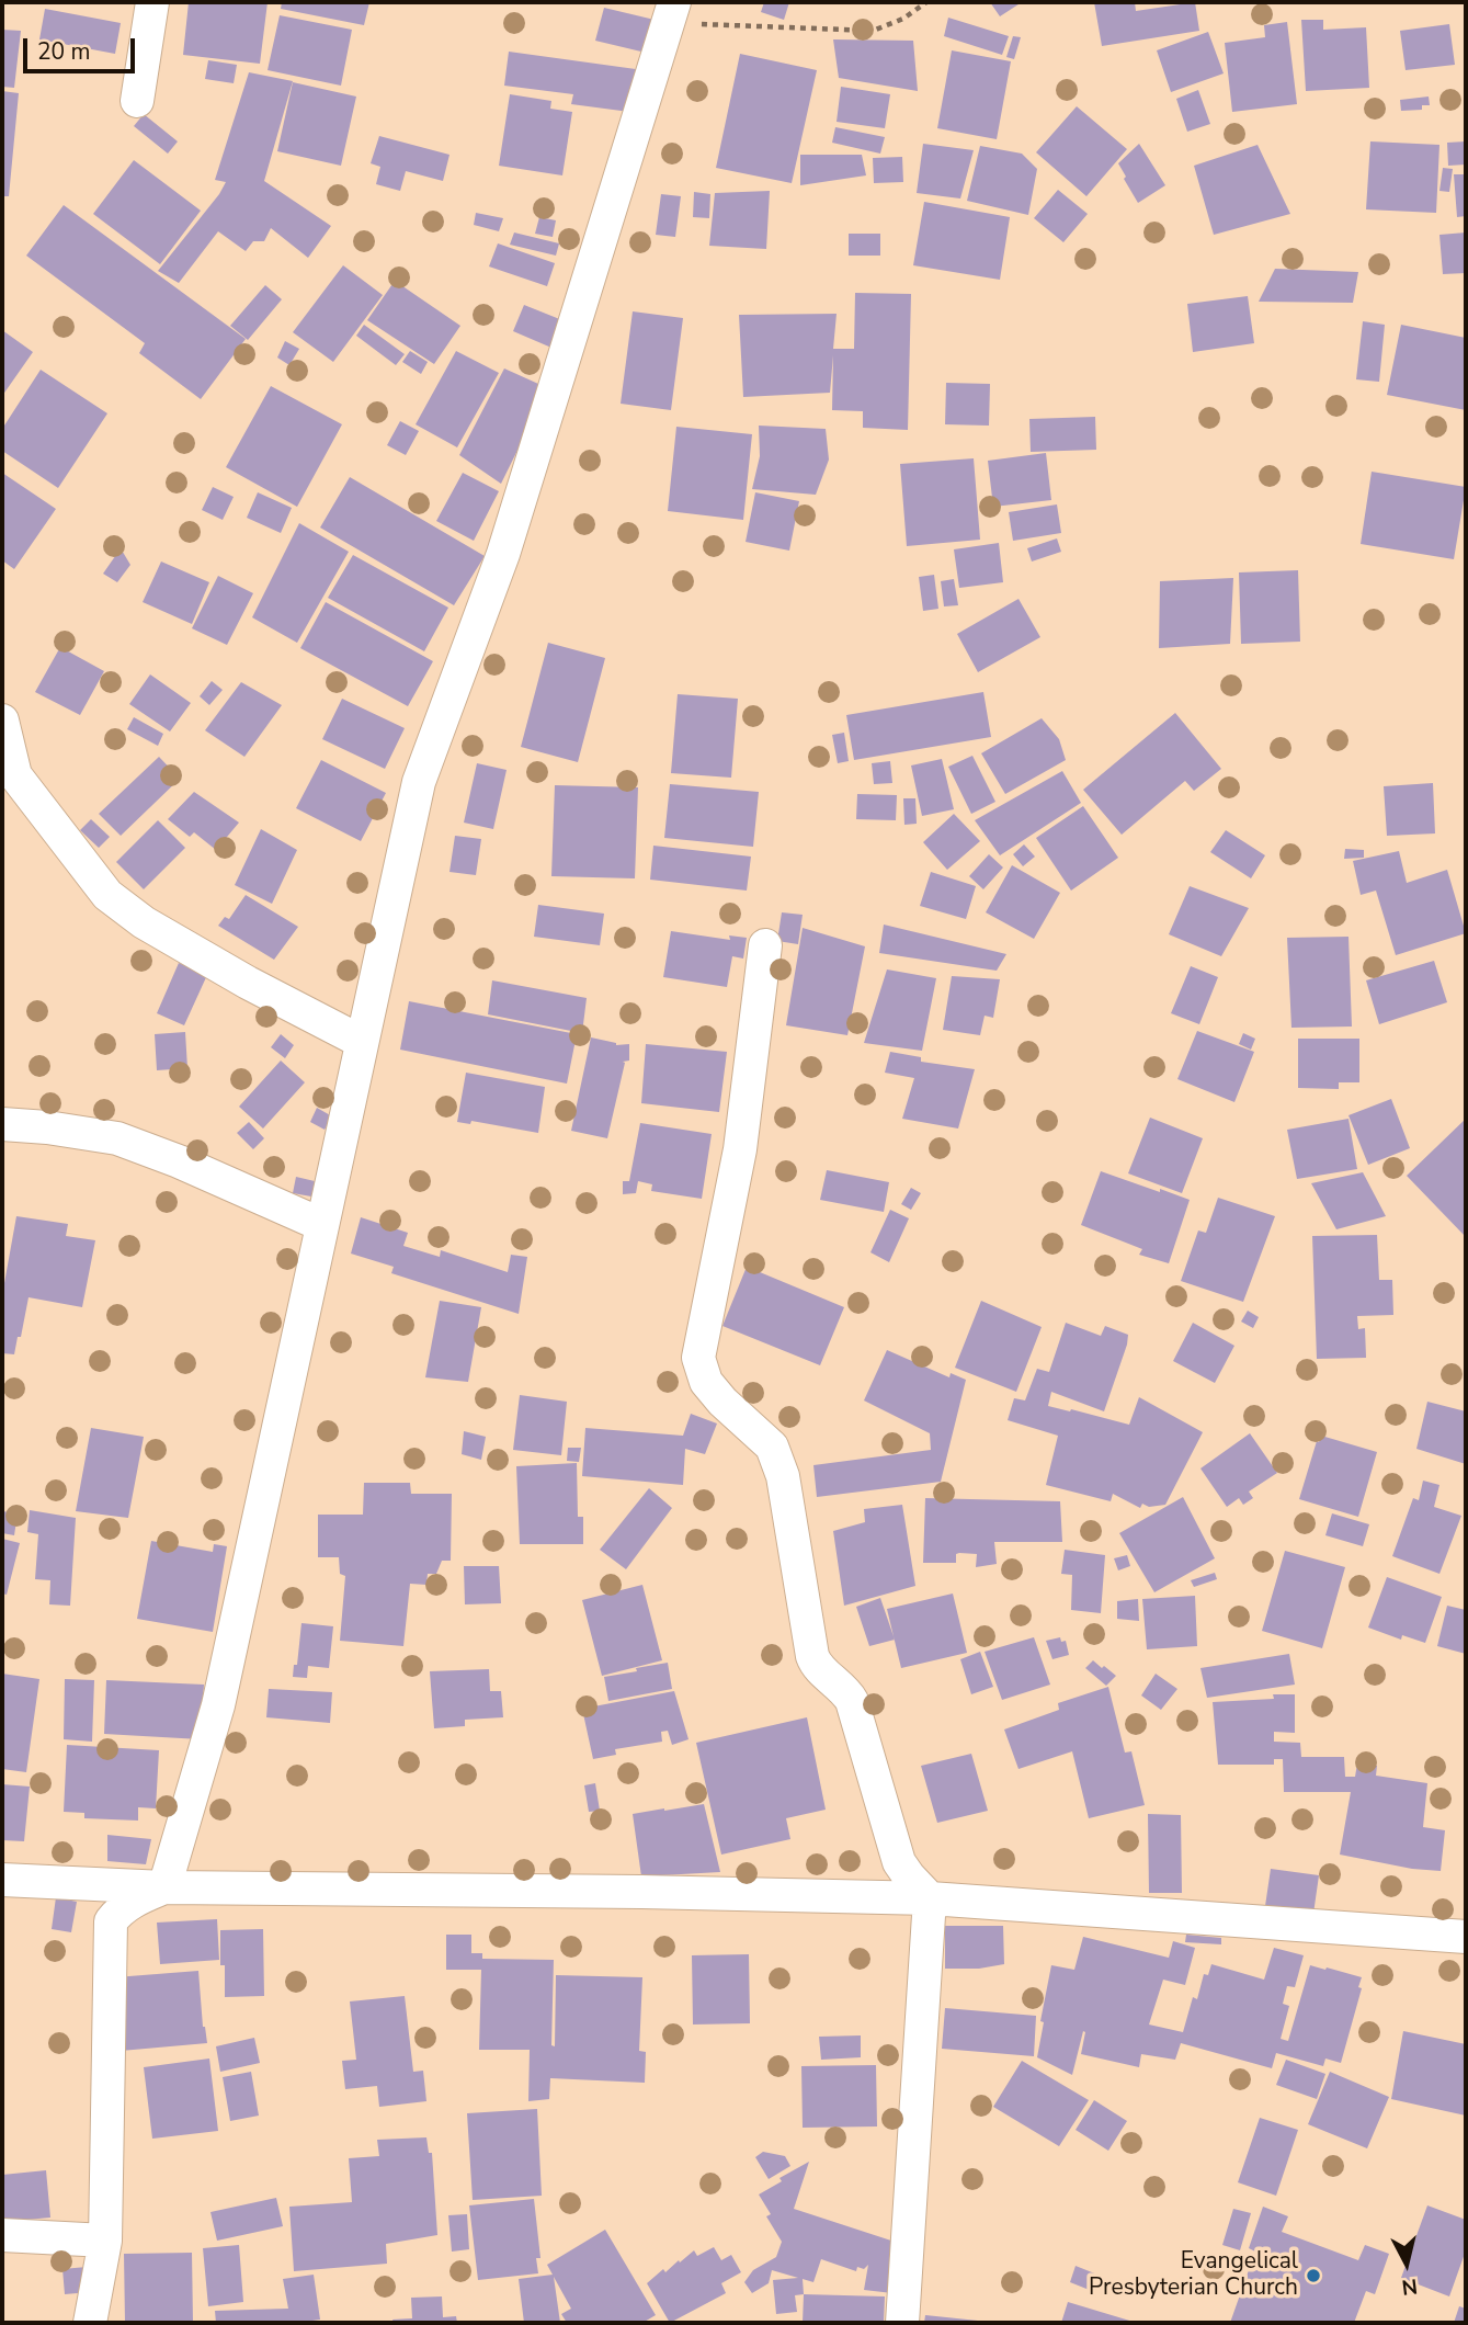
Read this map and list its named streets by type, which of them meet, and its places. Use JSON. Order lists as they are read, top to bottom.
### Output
{
  "places": ["Evangelical Presbyterian Church"],
  "scale_bar": "20 m",
  "north": "bottom"
}
